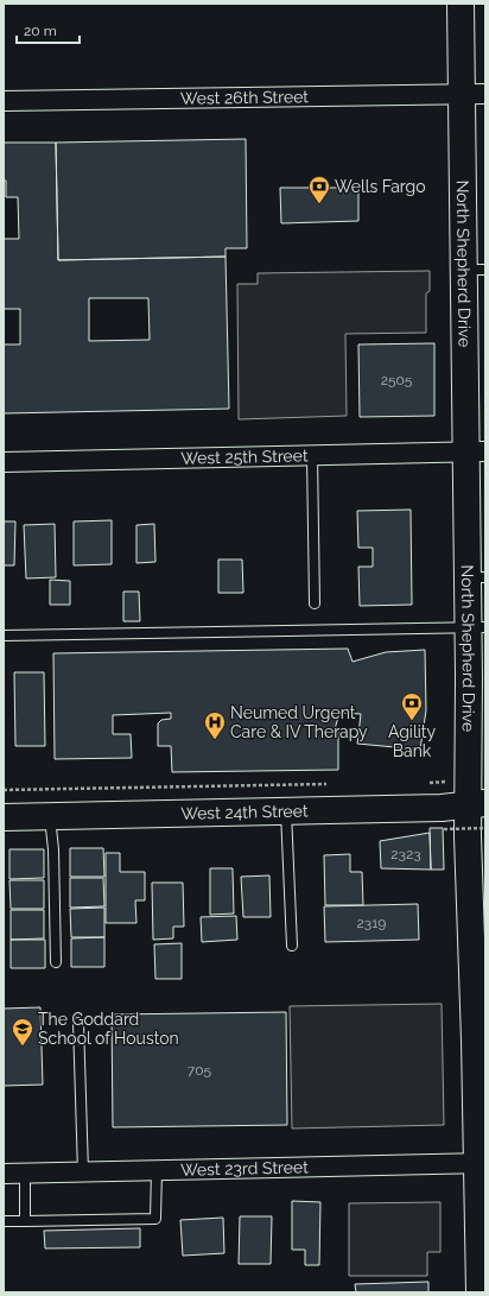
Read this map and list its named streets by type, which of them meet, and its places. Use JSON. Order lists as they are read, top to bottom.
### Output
{
  "streets": {
    "main road": ["North Shepherd Drive", "West 24th Street"],
    "street": ["West 26th Street", "West 25th Street", "West 23rd Street"]
  },
  "crossings": [
    ["West 26th Street", "North Shepherd Drive"],
    ["North Shepherd Drive", "West 25th Street"],
    ["North Shepherd Drive", "West 24th Street"],
    ["North Shepherd Drive", "West 23rd Street"]
  ],
  "places": {
    "bank": ["Wells Fargo", "Agility Bank"],
    "hospital": ["Neumed Urgent Care & IV Therapy"],
    "school or university": ["The Goddard School of Houston"]
  },
  "house_numbers": [
    "2505",
    "2323",
    "2319",
    "705"
  ],
  "scale_bar": "20 m"
}
